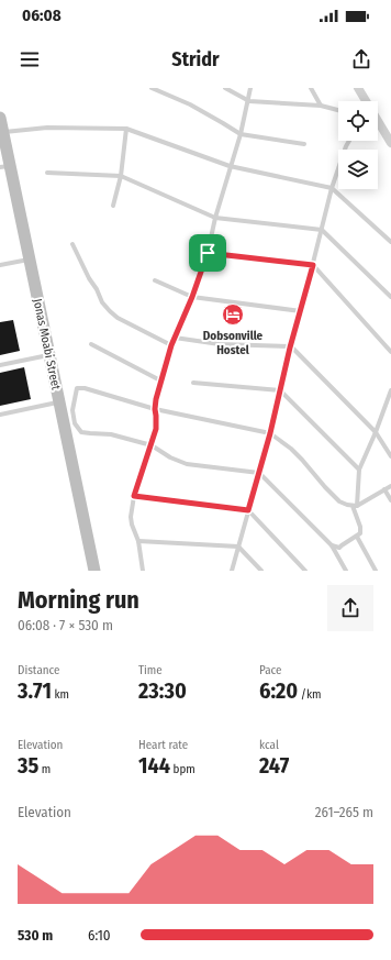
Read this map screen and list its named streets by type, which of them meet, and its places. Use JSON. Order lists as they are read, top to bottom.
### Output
{
  "streets": {
    "street": ["Jonas Moabi Street"]
  },
  "places": {
    "hotel": ["Dobsonville Hostel"]
  },
  "page": {
    "status": "06:08",
    "header": "Stridr",
    "heading": ["Morning run", "06:08 · 7 × 530 m"],
    "stats": [
      ["Distance", "3.71 km"],
      ["Time", "23:30"],
      ["Pace", "6:20 /km"],
      ["Elevation", "35 m"],
      ["Heart rate", "144 bpm"],
      ["kcal", "247"]
    ],
    "chart": ["Elevation", "261–265 m"],
    "list": [
      {
        "name": "530 m",
        "note": "6:10"
      }
    ]
  }
}
